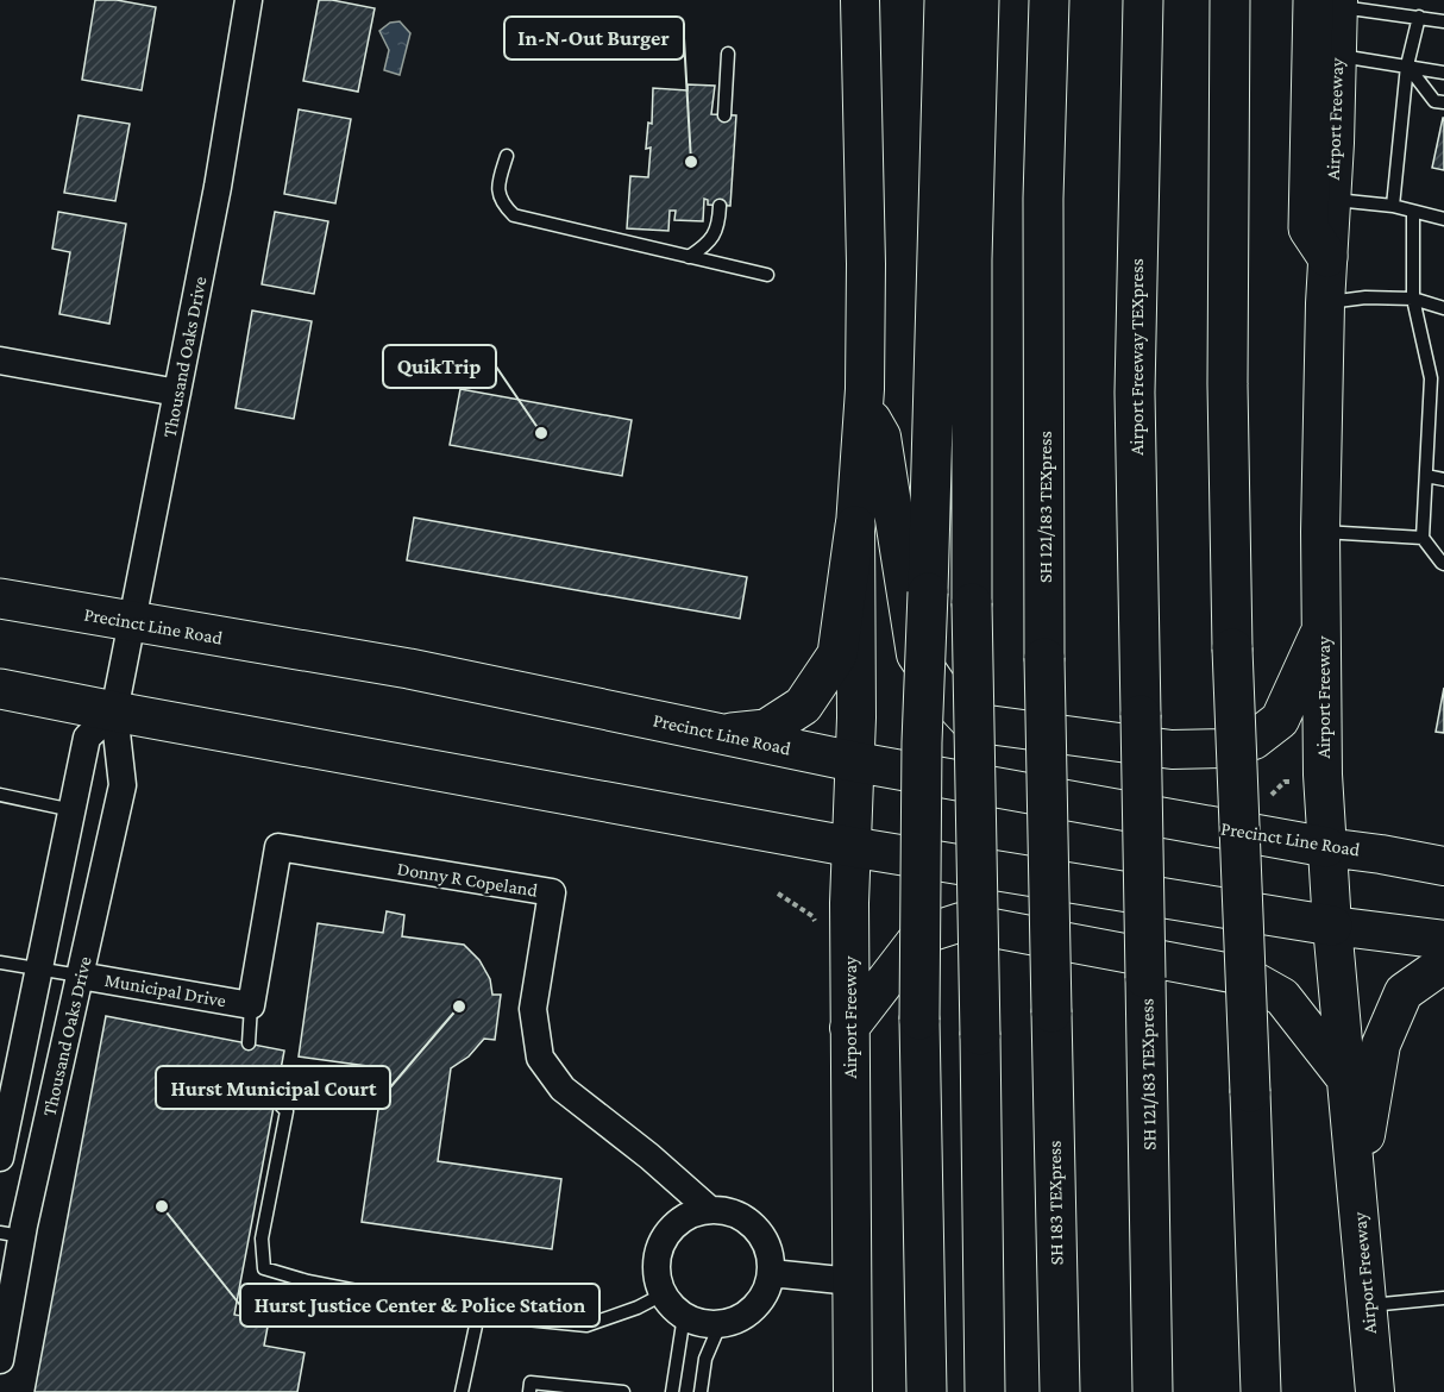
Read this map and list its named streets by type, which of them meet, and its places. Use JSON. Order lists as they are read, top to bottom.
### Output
{
  "streets": {
    "main road": [
      "Airport Freeway",
      "Airport Freeway TEXpress",
      "SH 121/183 TEXpress",
      "Precinct Line Road",
      "SH 183 TEXpress"
    ],
    "street": ["Thousand Oaks Drive", "Donny R Copeland", "Municipal Drive"]
  },
  "crossings": [
    ["Airport Freeway", "Precinct Line Road"],
    ["Thousand Oaks Drive", "Precinct Line Road"],
    ["Thousand Oaks Drive", "Municipal Drive"],
    ["Airport Freeway TEXpress", "SH 121/183 TEXpress"],
    ["SH 121/183 TEXpress", "SH 183 TEXpress"],
    ["Donny R Copeland", "Municipal Drive"]
  ],
  "places": [
    "In-N-Out Burger",
    "QuikTrip",
    "Hurst Municipal Court",
    "Hurst Justice Center & Police Station"
  ]
}
